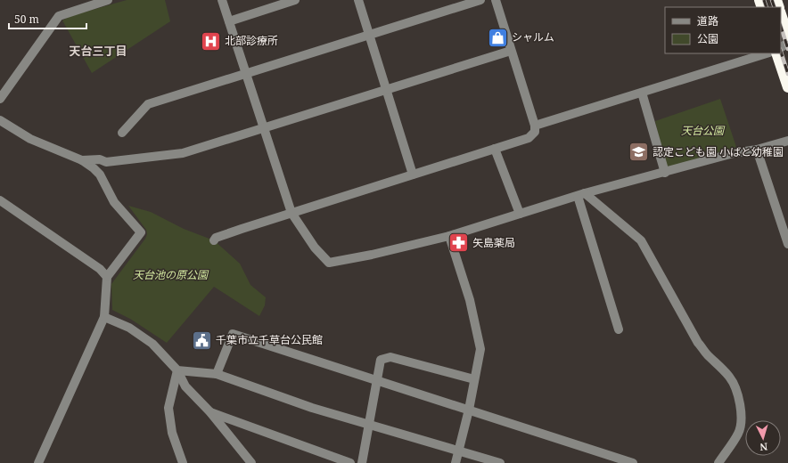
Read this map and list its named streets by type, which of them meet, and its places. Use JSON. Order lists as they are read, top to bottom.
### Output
{
  "districts": ["天台三丁目"],
  "parks": ["天台公園", "天台池の原公園"],
  "places": {
    "shop": ["シャルム"],
    "hospital": ["北部診療所"],
    "school or university": ["認定こども園 小ばと幼稚園"],
    "pharmacy": ["矢島薬局"],
    "public building": ["千葉市立千草台公民館"]
  },
  "legend": ["道路", "公園"],
  "scale_bar": "50 m",
  "north": "bottom"
}
